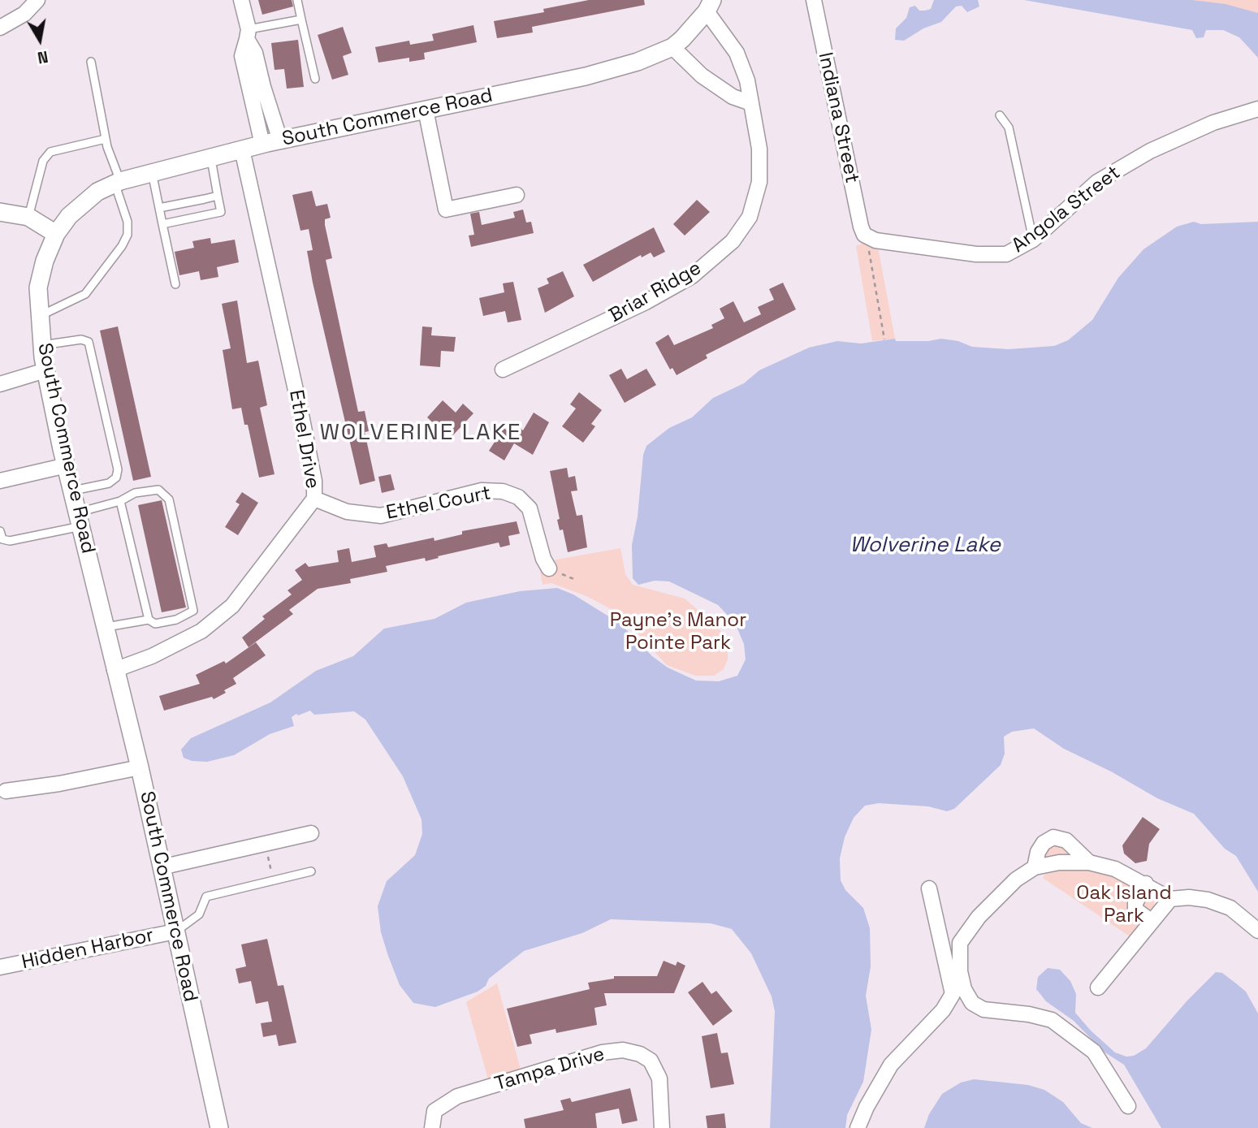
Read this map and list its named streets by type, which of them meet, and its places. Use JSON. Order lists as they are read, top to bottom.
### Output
{
  "streets": {
    "street": [
      "South Commerce Road",
      "Indiana Street",
      "Angola Street",
      "Briar Ridge",
      "Ethel Drive",
      "Ethel Court",
      "Hidden Harbor",
      "Tampa Drive"
    ]
  },
  "crossings": [
    ["South Commerce Road", "Briar Ridge"],
    ["South Commerce Road", "Ethel Drive"],
    ["South Commerce Road", "Hidden Harbor"],
    ["Indiana Street", "Angola Street"],
    ["Ethel Drive", "Ethel Court"]
  ],
  "districts": ["WOLVERINE LAKE"],
  "water": ["Wolverine Lake"],
  "parks": ["Payne's Manor Pointe Park", "Oak Island Park"],
  "north": "bottom"
}
